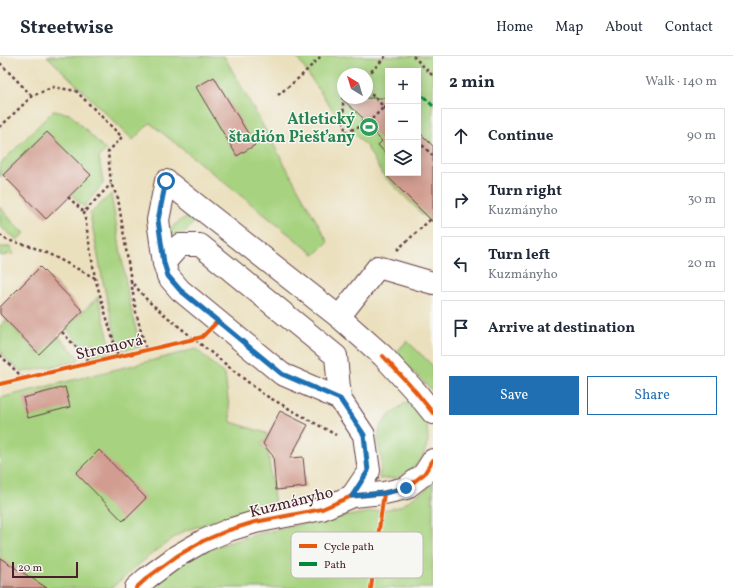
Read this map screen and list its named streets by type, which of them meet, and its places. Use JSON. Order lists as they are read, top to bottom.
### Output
{
  "streets": {
    "street": ["Kuzmányho"],
    "cycle path": ["Stromová"]
  },
  "places": {
    "sports": ["Atletický štadión Piešťany"]
  },
  "legend": ["Cycle path", "Path"],
  "scale_bar": "20 m",
  "north": "top left",
  "page": {
    "header": "Streetwise",
    "nav": [
      "Home",
      "Map",
      "About",
      "Contact"
    ],
    "heading": ["2 min", "Walk · 140 m"],
    "map_buttons": ["+", "−"],
    "list": [
      ["Continue", "90 m"],
      ["Turn right", "Kuzmányho", "30 m"],
      ["Turn left", "Kuzmányho", "20 m"],
      "Arrive at destination"
    ],
    "buttons": ["Save", "Share"],
    "scale": "20 m"
  }
}
